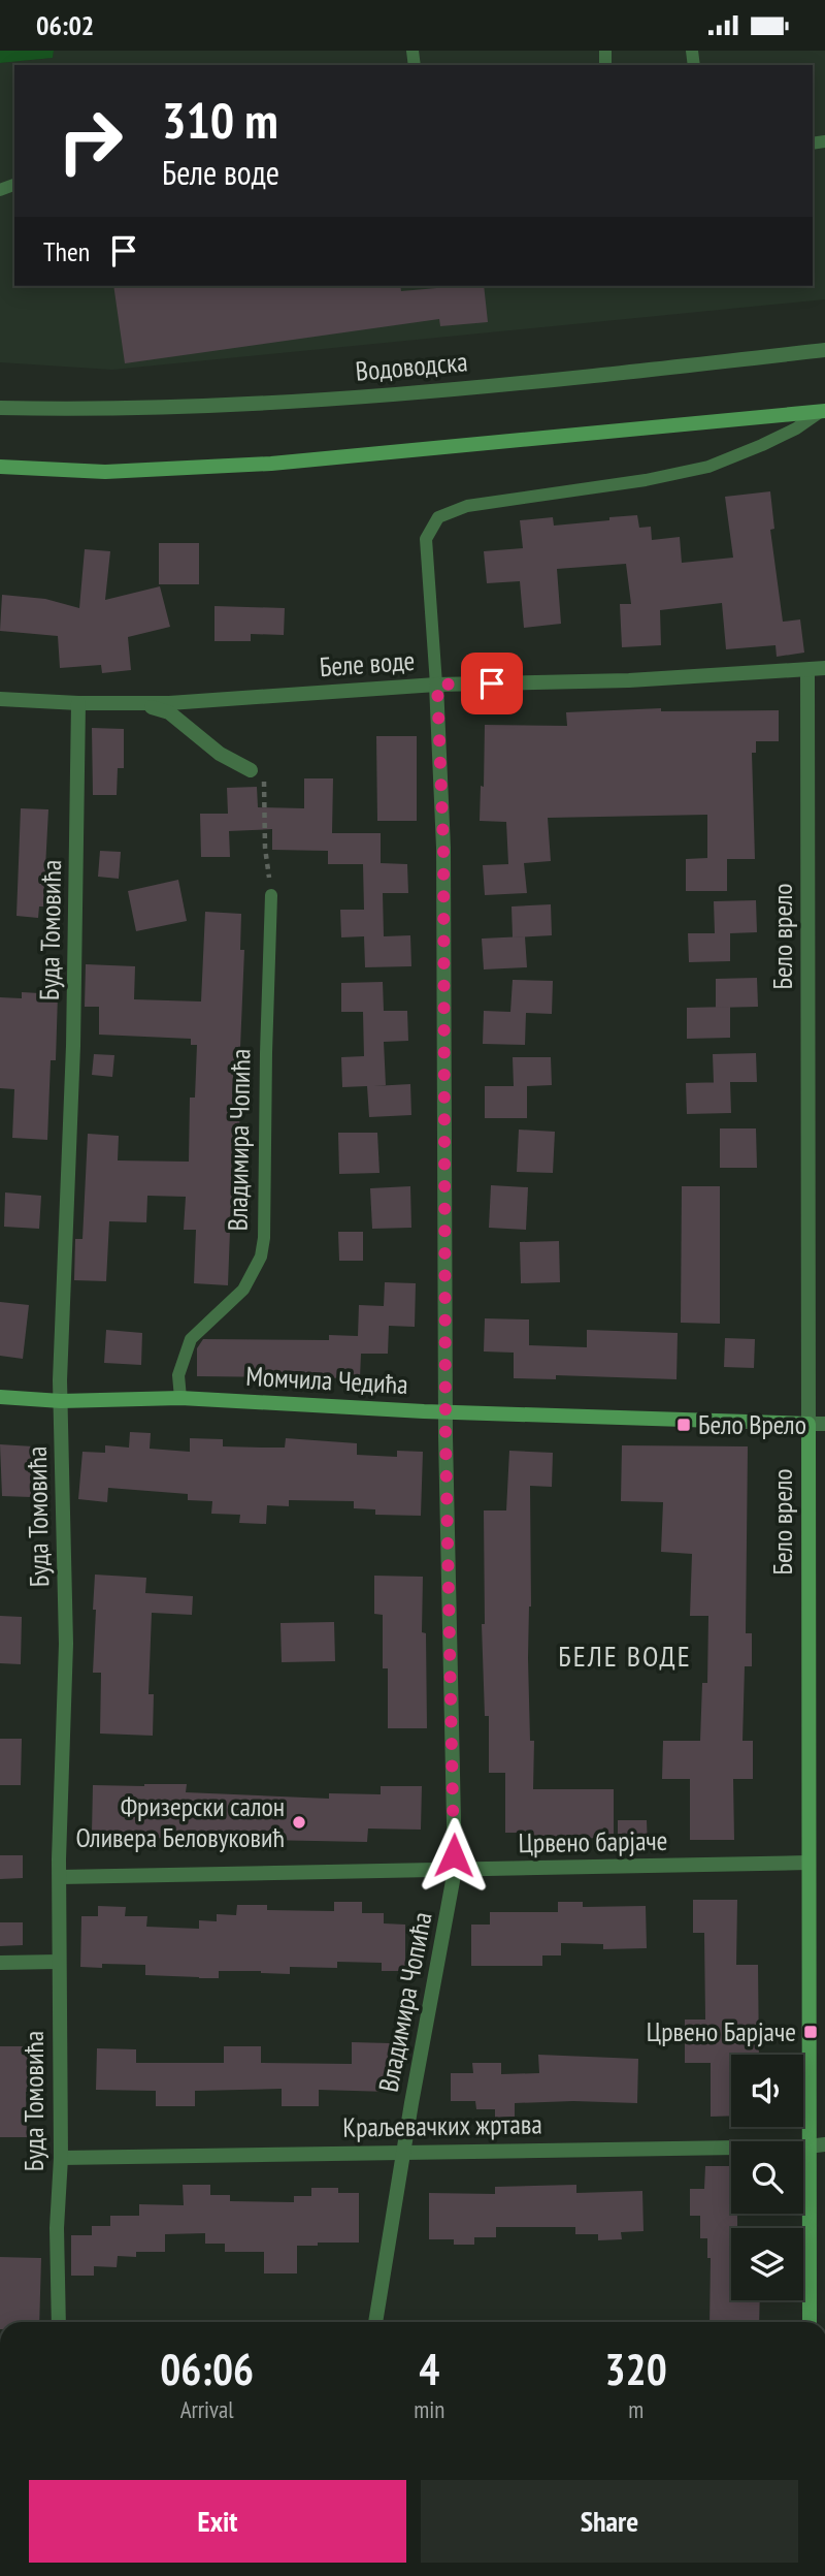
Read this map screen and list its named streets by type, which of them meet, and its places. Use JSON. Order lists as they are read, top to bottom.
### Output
{
  "streets": {
    "street": [
      "Водоводска",
      "Беле воде",
      "Буда Томовића",
      "Бело врело",
      "Владимира Чопића",
      "Момчила Чедића",
      "Црвено барјаче",
      "Краљевачких жртава"
    ]
  },
  "crossings": [
    ["Беле воде", "Буда Томовића"],
    ["Беле воде", "Бело врело"],
    ["Беле воде", "Владимира Чопића"],
    ["Буда Томовића", "Момчила Чедића"],
    ["Буда Томовића", "Црвено барјаче"],
    ["Буда Томовића", "Краљевачких жртава"],
    ["Бело врело", "Момчила Чедића"],
    ["Бело врело", "Црвено барјаче"],
    ["Бело врело", "Краљевачких жртава"],
    ["Владимира Чопића", "Момчила Чедића"],
    ["Владимира Чопића", "Црвено барјаче"],
    ["Владимира Чопића", "Краљевачких жртава"]
  ],
  "districts": ["БЕЛЕ ВОДЕ"],
  "places": {
    "transit": ["Бело Врело", "Црвено Барјаче"],
    "other": ["Фризерски салон Оливера Беловуковић"]
  },
  "page": {
    "status": "06:02",
    "turn": ["310 m", "Беле воде"],
    "then": "Then",
    "eta": [
      "06:06",
      "Arrival",
      "4",
      "min",
      "320",
      "m"
    ],
    "buttons": ["Exit", "Share"]
  }
}
